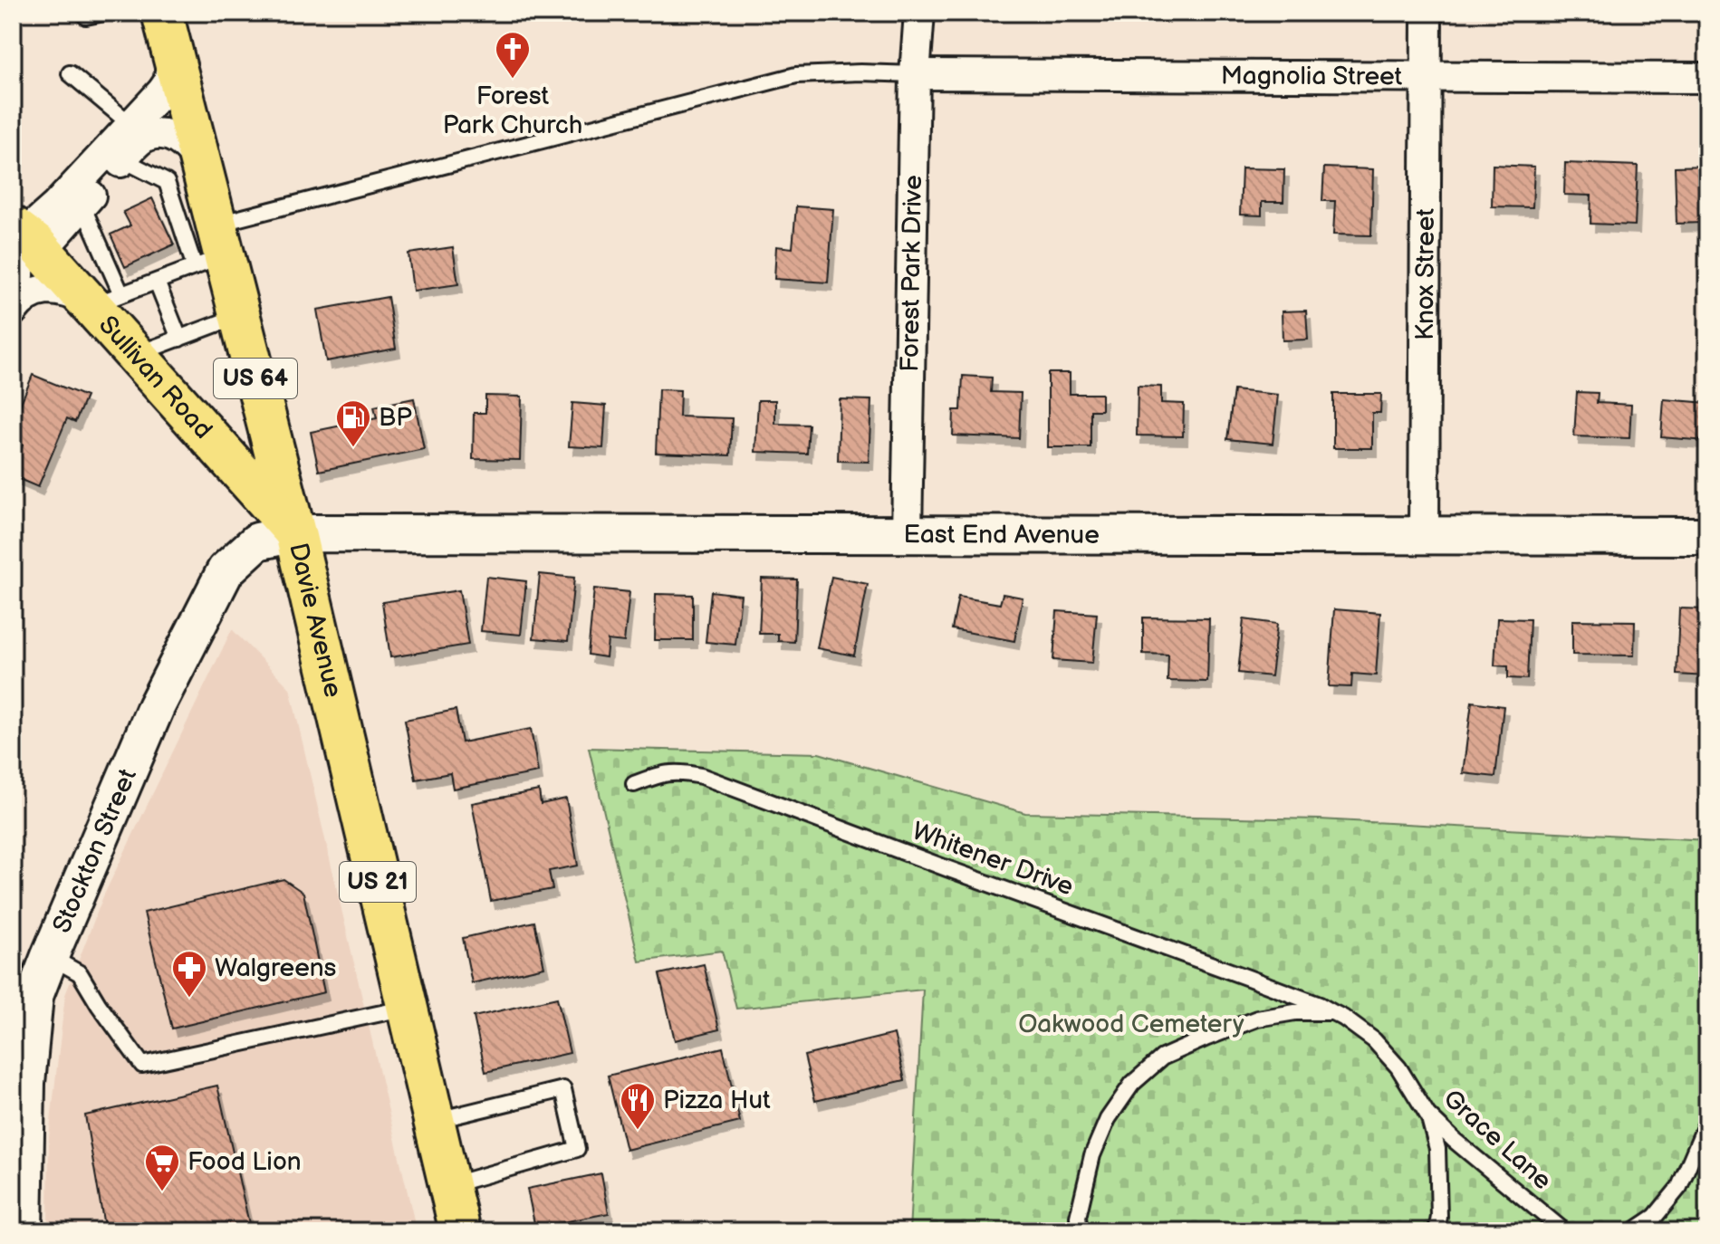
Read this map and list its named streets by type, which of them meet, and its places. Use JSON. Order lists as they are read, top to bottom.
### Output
{
  "streets": {
    "main road": [
      "Sullivan Road",
      "US 64",
      "Davie Avenue",
      "US 21"
    ],
    "street": [
      "Magnolia Street",
      "Forest Park Drive",
      "Knox Street",
      "East End Avenue",
      "Stockton Street"
    ],
    "lane": ["Whitener Drive", "Grace Lane"]
  },
  "crossings": [
    ["Magnolia Street", "Forest Park Drive"],
    ["Magnolia Street", "Knox Street"],
    ["Forest Park Drive", "East End Avenue"],
    ["Knox Street", "East End Avenue"],
    ["Sullivan Road", "East End Avenue"],
    ["Sullivan Road", "Davie Avenue"],
    ["Sullivan Road", "Stockton Street"],
    ["East End Avenue", "Davie Avenue"],
    ["East End Avenue", "Stockton Street"],
    ["Davie Avenue", "Stockton Street"],
    ["Whitener Drive", "Grace Lane"]
  ],
  "parks": ["Oakwood Cemetery"],
  "places": {
    "church": ["Forest Park Church"],
    "fuel station": ["BP"],
    "pharmacy": ["Walgreens"],
    "restaurant": ["Pizza Hut"],
    "supermarket": ["Food Lion"]
  }
}
